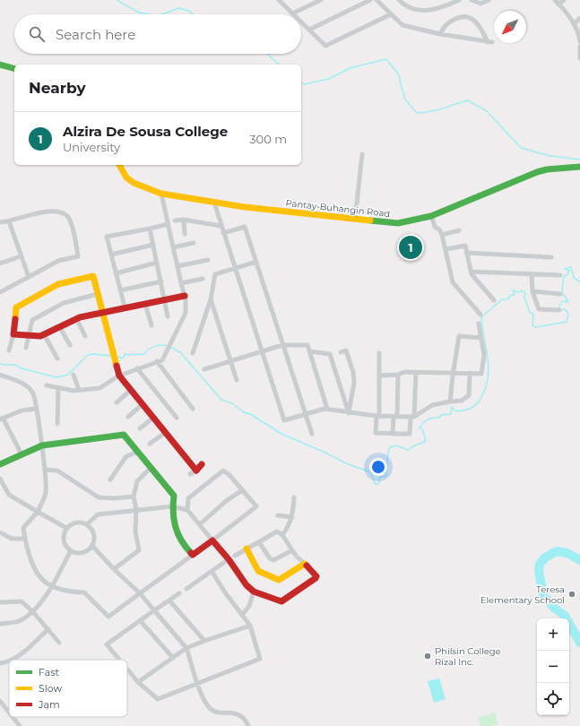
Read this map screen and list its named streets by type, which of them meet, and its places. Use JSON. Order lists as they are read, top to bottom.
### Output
{
  "streets": {
    "street": ["Pantay-Buhangin Road"]
  },
  "places": ["Teresa Elementary School", "Philsin College Rizal Inc."],
  "legend": ["Fast", "Slow", "Jam"],
  "north": "bottom left",
  "page": {
    "search": "Search here",
    "heading": "Nearby",
    "list": [
      {
        "mark": "1",
        "name": "Alzira De Sousa College",
        "note": "University",
        "value": "300 m"
      }
    ],
    "pins": "1",
    "map_buttons": ["+", "−"]
  }
}
